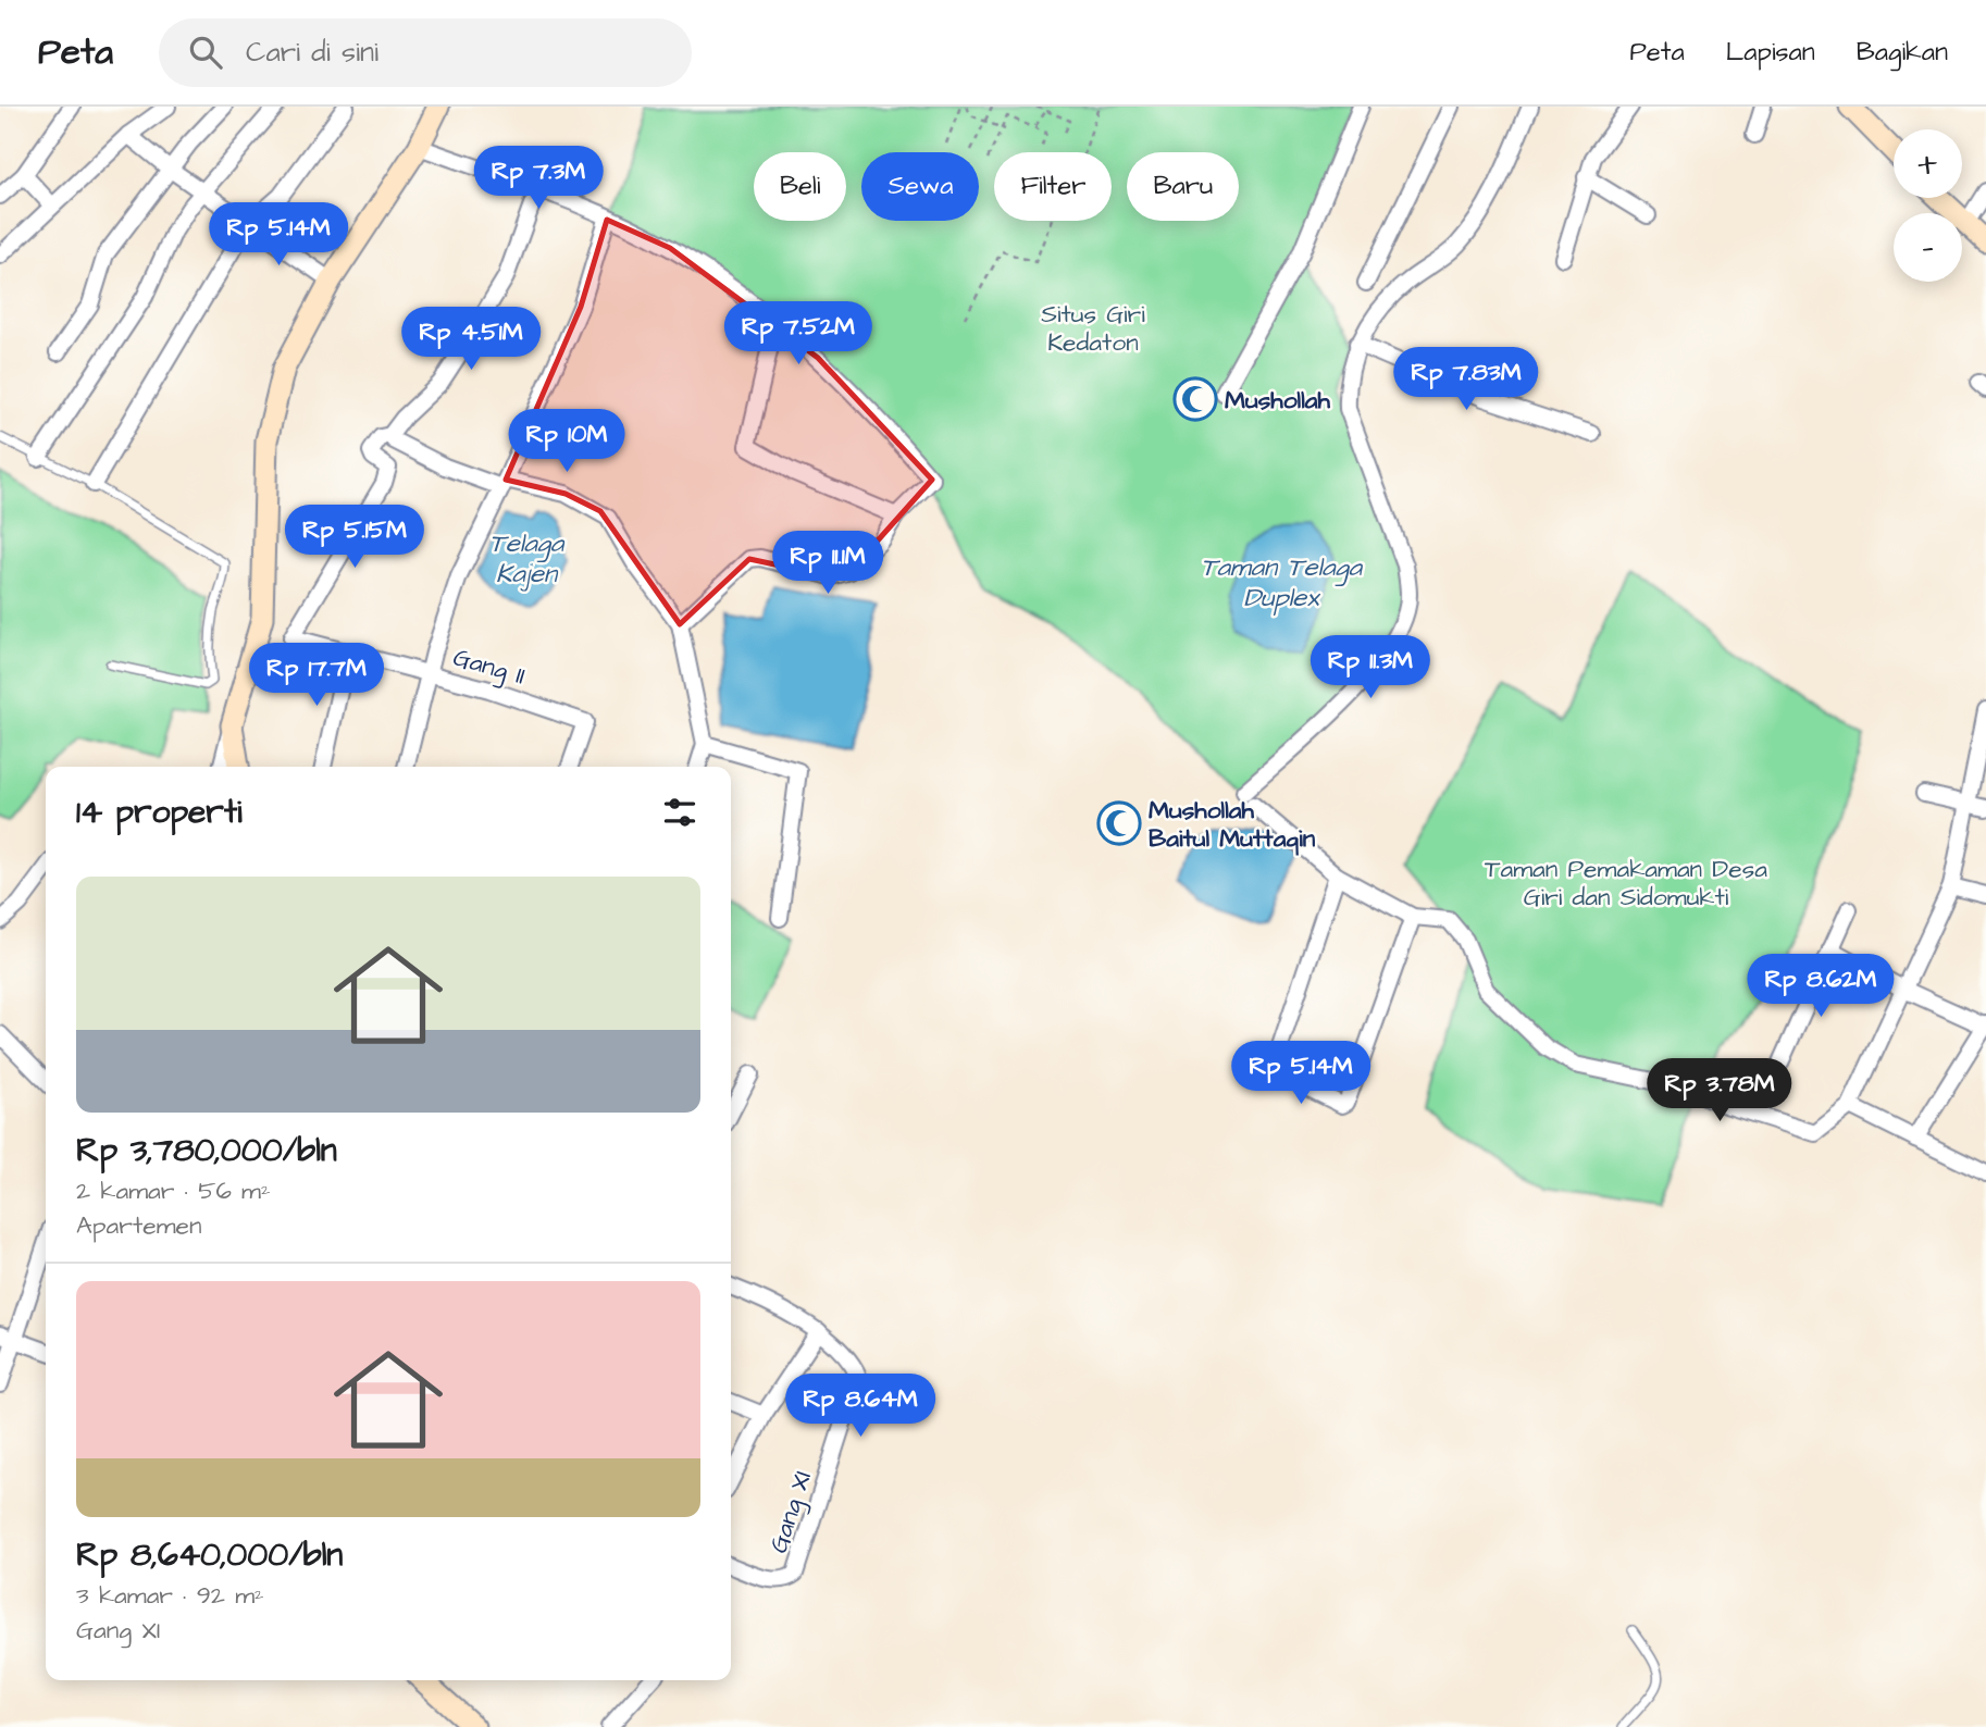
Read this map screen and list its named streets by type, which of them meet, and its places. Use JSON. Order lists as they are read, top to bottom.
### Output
{
  "streets": {
    "street": ["Gang II", "Gang XI"]
  },
  "water": ["Telaga Kajen", "Taman Telaga Duplex"],
  "parks": ["Situs Giri Kedaton", "Taman Pemakaman Desa Giri dan Sidomukti"],
  "places": {
    "mosque": ["Mushollah", "Mushollah Baitul Muttaqin"]
  },
  "page": {
    "header": "Peta",
    "search": "Cari di sini",
    "nav": ["Peta", "Lapisan", "Bagikan"],
    "map_buttons": ["+", "−"],
    "price": [
      "Rp 7.3M",
      "Rp 5.14M",
      "Rp 7.52M",
      "Rp 4.51M",
      "Rp 7.83M",
      "Rp 10M",
      "Rp 5.15M",
      "Rp 11.1M",
      "Rp 11.3M",
      "Rp 17.7M",
      "Rp 8.62M",
      "Rp 5.14M",
      "Rp 3.78M",
      "Rp 8.64M"
    ],
    "chip": [
      "Beli",
      "Sewa",
      "Filter",
      "Baru"
    ],
    "heading": "14 properti",
    "list": [
      {
        "name": "Rp 3,780,000/bln",
        "note": "2 kamar · 56 m² · Apartemen"
      },
      {
        "name": "Rp 8,640,000/bln",
        "note": "3 kamar · 92 m² · Gang XI"
      }
    ]
  }
}
